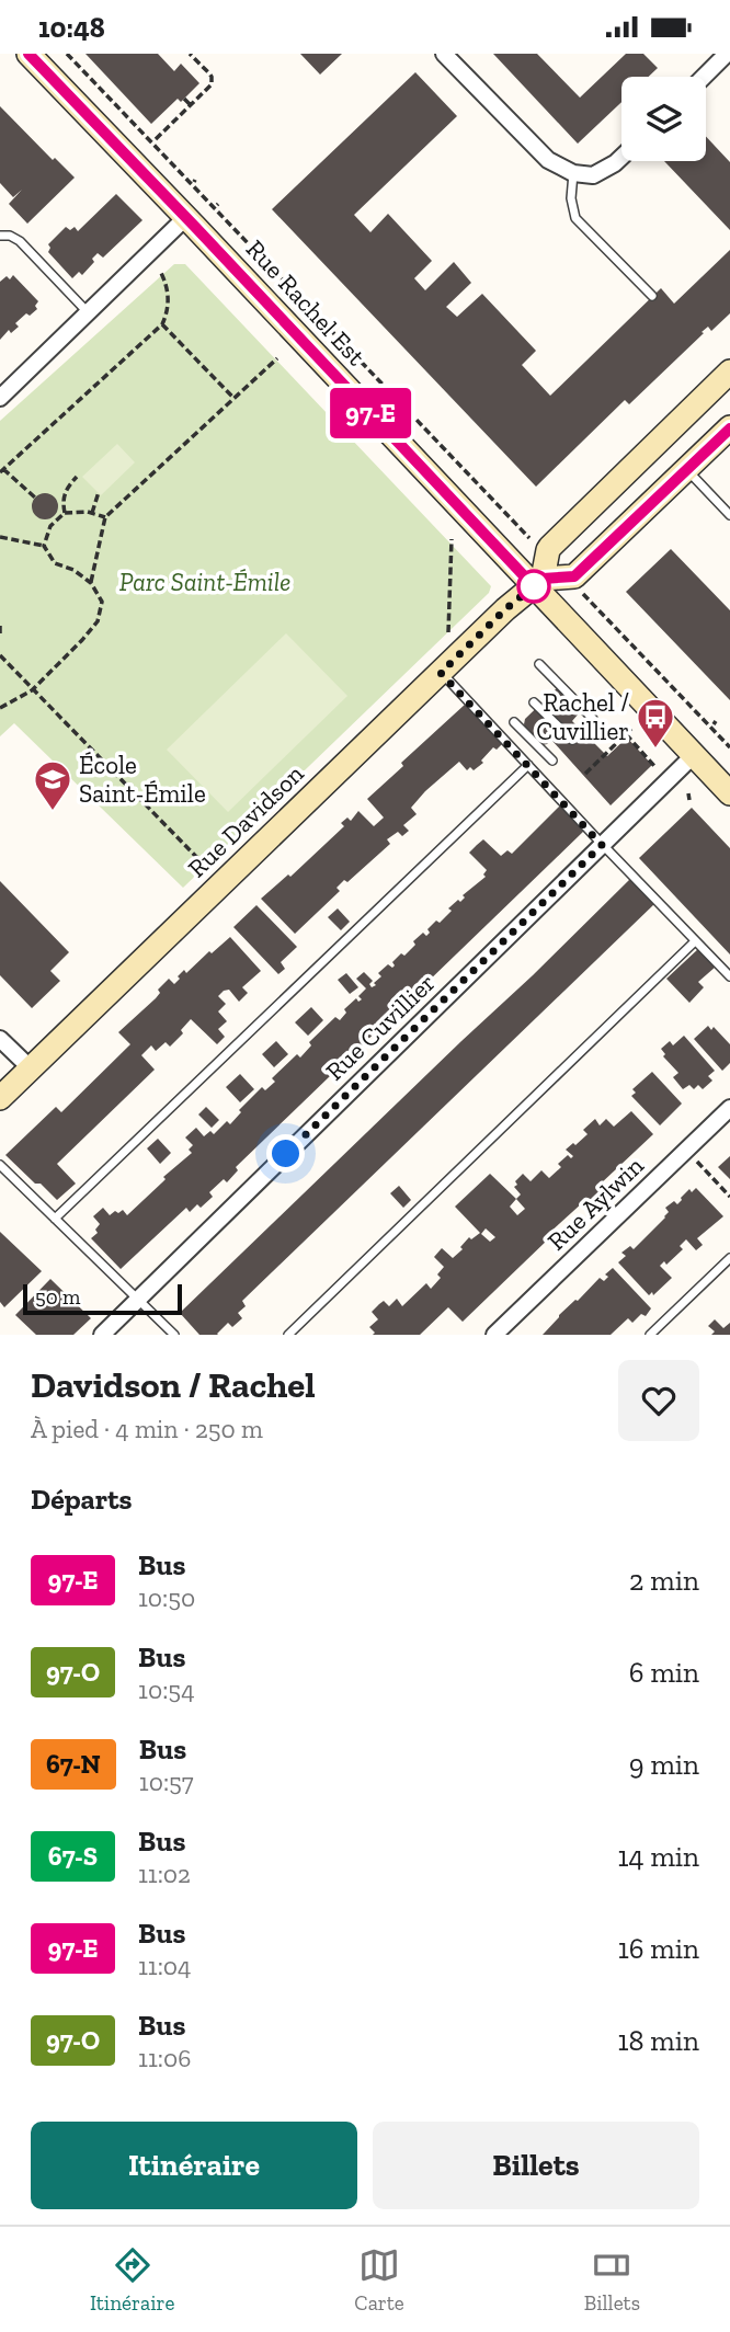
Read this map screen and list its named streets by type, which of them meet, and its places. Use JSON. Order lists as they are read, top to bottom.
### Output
{
  "streets": {
    "main road": ["Rue Rachel Est", "Rue Davidson"],
    "street": ["Rue Cuvillier", "Rue Aylwin"]
  },
  "crossings": [
    ["Rue Rachel Est", "Rue Davidson"],
    ["Rue Rachel Est", "Rue Cuvillier"]
  ],
  "parks": ["Parc Saint-Émile"],
  "places": {
    "bus stop": ["Rachel / Cuvillier"],
    "school or university": ["École Saint-Émile"]
  },
  "lines": ["bus line 97-E"],
  "scale_bar": "50 m",
  "page": {
    "status": "10:48",
    "on_map": "97-E",
    "scale": "50 m",
    "heading": [
      ["Davidson / Rachel", "À pied · 4 min · 250 m"],
      "Départs"
    ],
    "list": [
      {
        "mark": "97-E",
        "name": "Bus",
        "note": "10:50",
        "value": "2 min"
      },
      {
        "mark": "97-O",
        "name": "Bus",
        "note": "10:54",
        "value": "6 min"
      },
      {
        "mark": "67-N",
        "name": "Bus",
        "note": "10:57",
        "value": "9 min"
      },
      {
        "mark": "67-S",
        "name": "Bus",
        "note": "11:02",
        "value": "14 min"
      },
      {
        "mark": "97-E",
        "name": "Bus",
        "note": "11:04",
        "value": "16 min"
      },
      {
        "mark": "97-O",
        "name": "Bus",
        "note": "11:06",
        "value": "18 min"
      }
    ],
    "buttons": ["Itinéraire", "Billets"],
    "tabs": ["Itinéraire", "Carte", "Billets"]
  }
}
